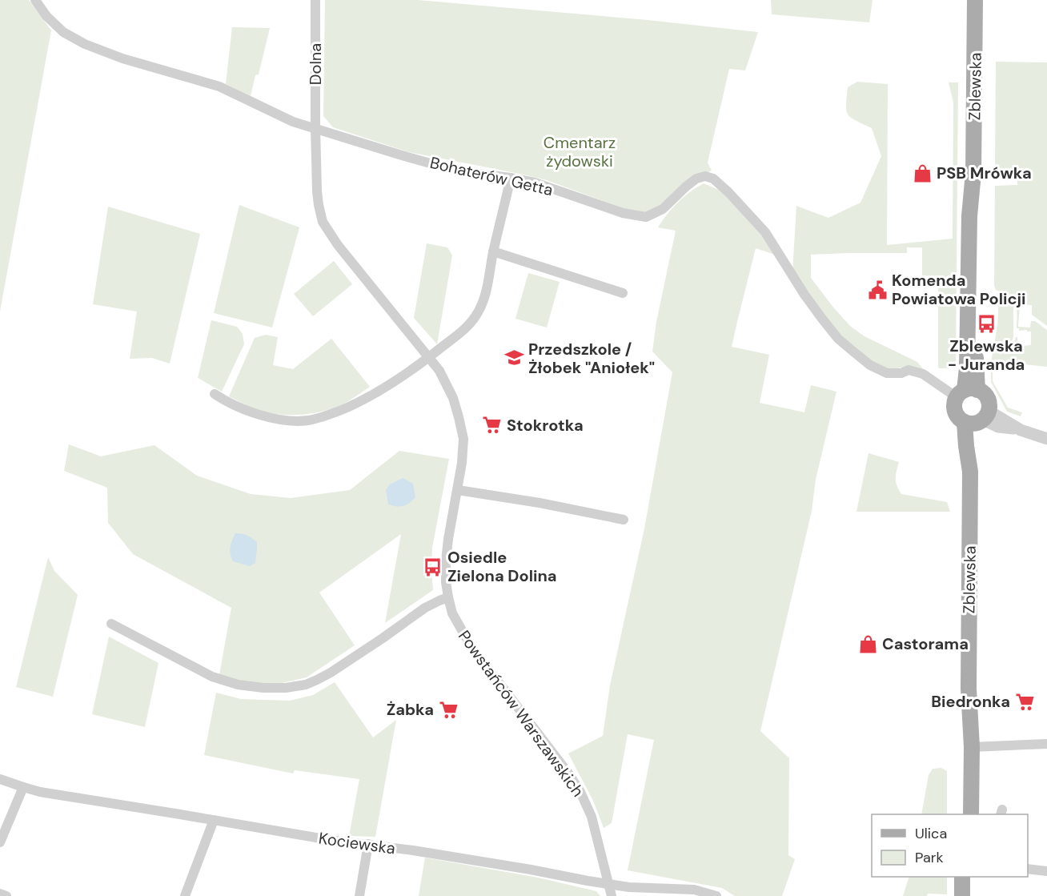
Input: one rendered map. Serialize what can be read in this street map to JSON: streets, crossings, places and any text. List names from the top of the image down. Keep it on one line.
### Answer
{"streets":{"main road":["Zblewska"],"street":["Dolna","Bohaterów Getta","Powstańców Warszawskich","Kociewska"]},"crossings":[["Dolna","Bohaterów Getta"],["Dolna","Powstańców Warszawskich"],["Zblewska","Bohaterów Getta"],["Bohaterów Getta","Powstańców Warszawskich"],["Powstańców Warszawskich","Kociewska"]],"parks":["Cmentarz żydowski"],"places":{"shop":["PSB Mrówka","Castorama"],"public building":["Komenda Powiatowa Policji"],"bus stop":["Zblewska - Juranda","Osiedle Zielona Dolina"],"school or university":["Przedszkole / Żłobek \"Aniołek\""],"supermarket":["Stokrotka","Biedronka","Żabka"]},"legend":["Ulica","Park"]}
